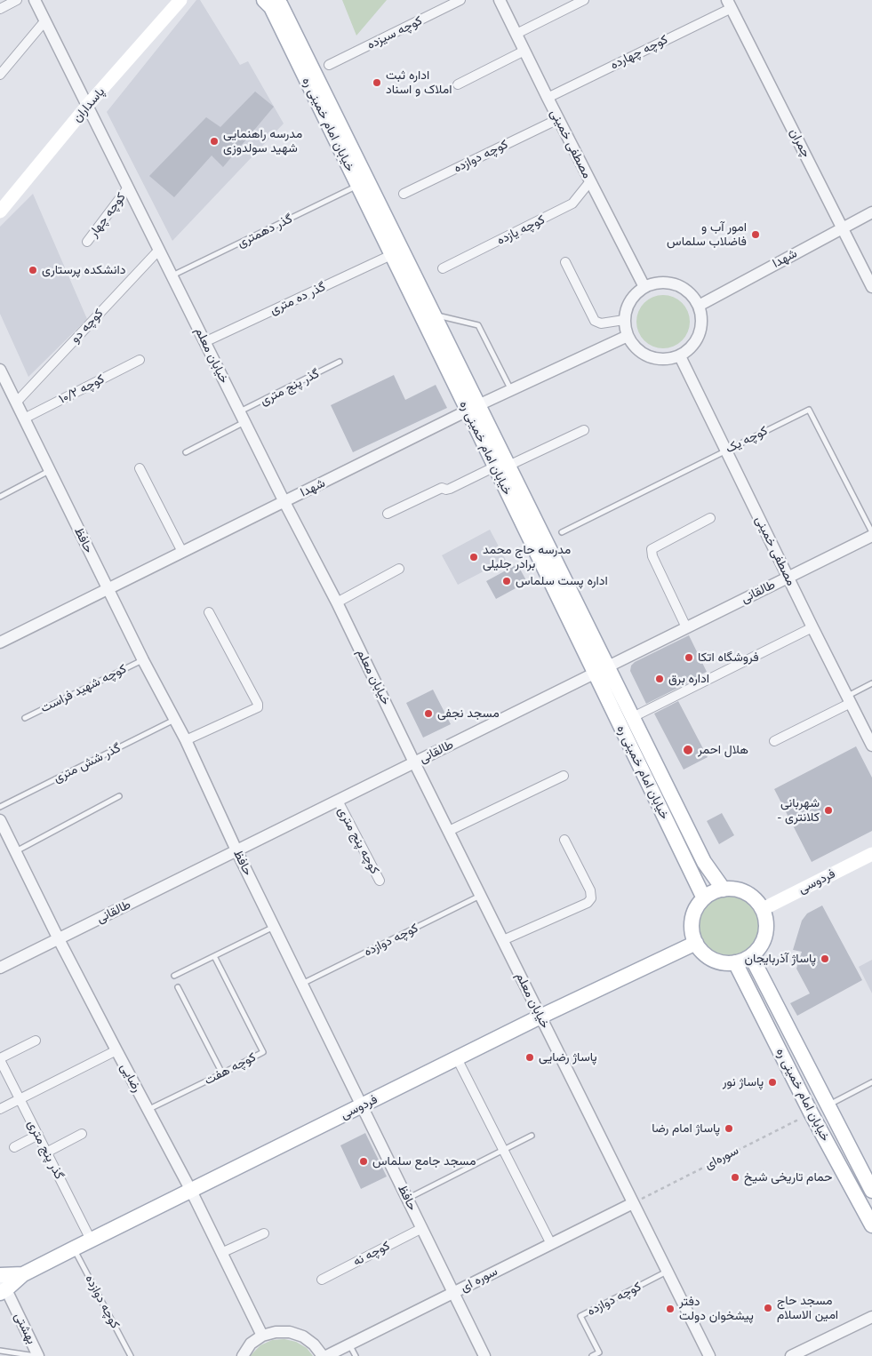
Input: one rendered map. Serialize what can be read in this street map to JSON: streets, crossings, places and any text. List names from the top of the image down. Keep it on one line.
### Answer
{"streets":{"main road":["پاسداران","خیابان امام خمینی ره","فردوسی"],"street":["کوچه سیزده","کوچه چهارده","چمران","مصطفی خمینی","کوچه دوازده","کوچه چهار","کوچه یازده","شهدا","گذر ده متری","کوچه دو","خیابان معلم","گذر پنج متری","کوچه ۱۰/۲","حافظ","طالقانی","کوچه پنج متری","رضایی","کوچه نه","سوره ای","بهشتی"],"lane":["گذر دهمتری","کوچه یک","کوچه شهید فراست","گذر شش متری","کوچه هفت"],"path":["سوره‌ای"]},"crossings":[["کوچه چهارده","چمران"],["کوچه چهارده","مصطفی خمینی"],["پاسداران","خیابان معلم"],["خیابان امام خمینی ره","گذر دهمتری"],["خیابان امام خمینی ره","شهدا"],["خیابان امام خمینی ره","گذر ده متری"],["خیابان امام خمینی ره","طالقانی"],["خیابان امام خمینی ره","فردوسی"],["خیابان امام خمینی ره","سوره‌ای"],["چمران","شهدا"],["مصطفی خمینی","کوچه دوازده"],["مصطفی خمینی","کوچه یازده"],["مصطفی خمینی","شهدا"],["مصطفی خمینی","کوچه یک"],["مصطفی خمینی","طالقانی"],["کوچه دوازده","خیابان معلم"],["کوچه دوازده","حافظ"],["کوچه دوازده","فردوسی"],["کوچه چهار","خیابان معلم"],["گذر دهمتری","خیابان معلم"],["شهدا","خیابان معلم"],["شهدا","حافظ"],["گذر ده متری","خیابان معلم"],["کوچه دو","خیابان معلم"],["کوچه دو","حافظ"],["خیابان معلم","گذر پنج متری"],["خیابان معلم","طالقانی"],["خیابان معلم","فردوسی"],["خیابان معلم","سوره‌ای"],["خیابان معلم","سوره ای"],["گذر پنج متری","فردوسی"],["کوچه ۱۰/۲","حافظ"],["حافظ","طالقانی"],["حافظ","کوچه شهید فراست"],["حافظ","گذر شش متری"],["حافظ","فردوسی"],["حافظ","کوچه نه"],["حافظ","سوره ای"],["طالقانی","کوچه پنج متری"],["طالقانی","رضایی"],["فردوسی","رضایی"],["فردوسی","بهشتی"],["کوچه هفت","رضایی"],["سوره‌ای","سوره ای"]],"places":["اداره ثبت املاک و اسناد","مدرسه راهنمایی شهید سولدوزی","امور آب و فاضلاب سلماس","دانشکده پرستاری","مدرسه حاج محمد برادر جلیلی","اداره پست سلماس","فروشگاه اتکا","اداره برق","مسجد نجفی","هلال احمر","شهربانی - کلانتری","پاساژ آذربایجان","پاساژ رضایی","پاساژ نور","پاساژ امام رضا","مسجد جامع سلماس","حمام تاریخی شیخ","مسجد حاج امین الاسلام","دفتر پیشخوان دولت"]}
